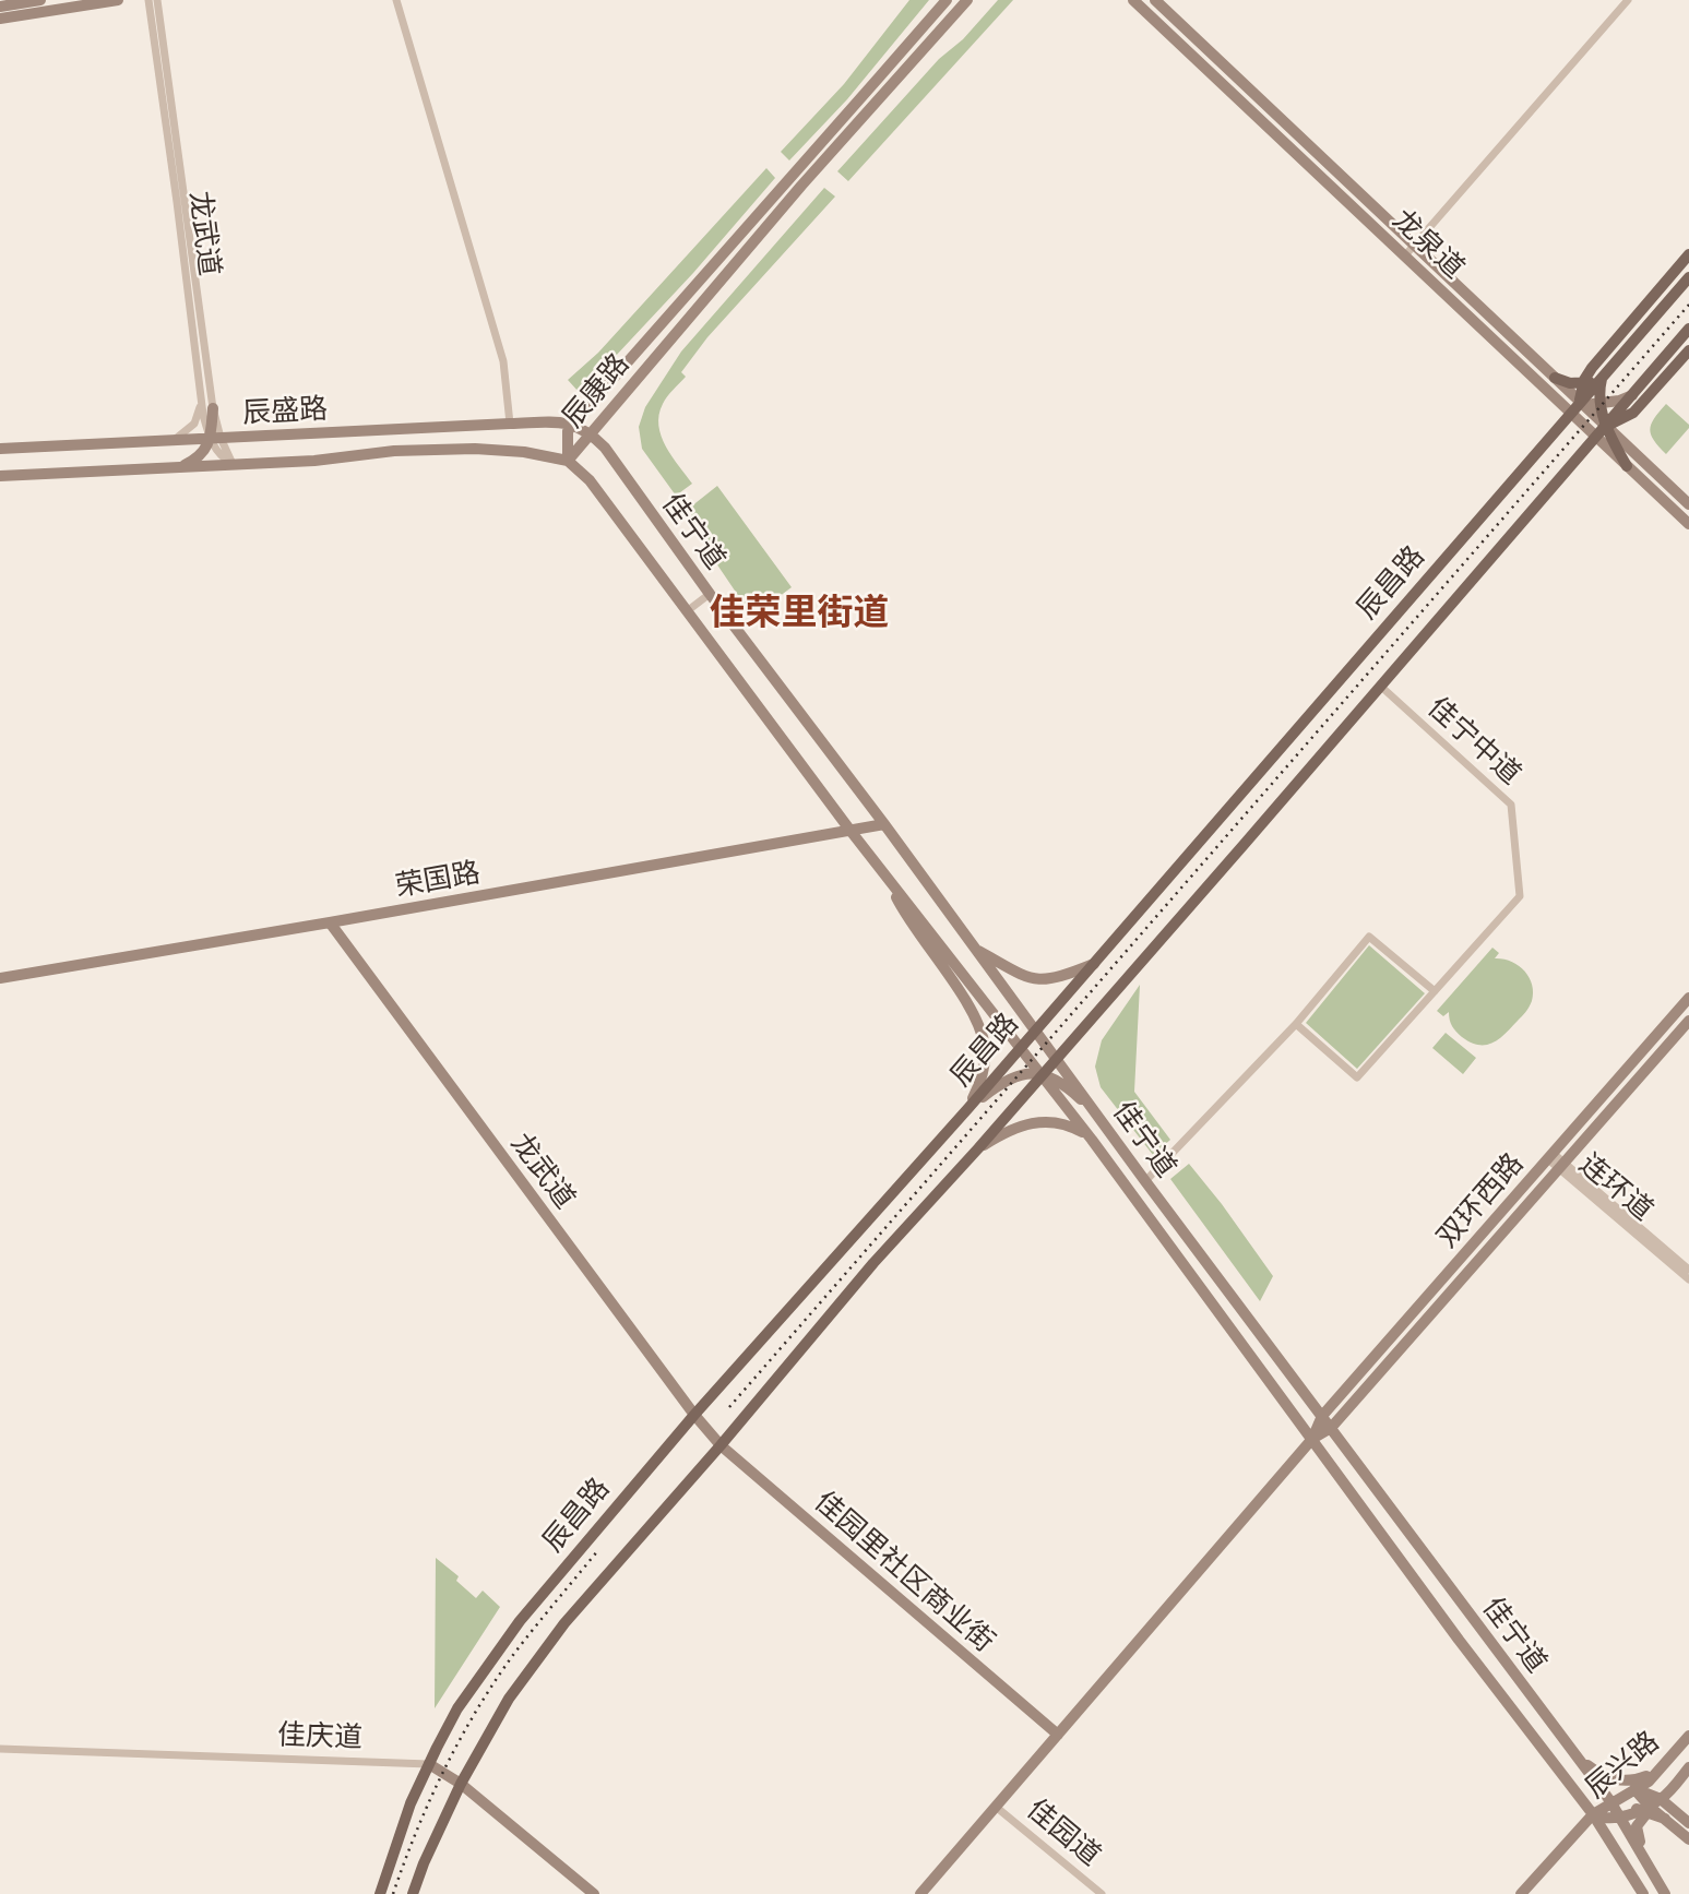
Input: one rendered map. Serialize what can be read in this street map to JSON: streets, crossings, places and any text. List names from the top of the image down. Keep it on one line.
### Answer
{"streets":{"main road":["辰昌路"],"street":["龙武道","龙泉道","辰康路","辰盛路","佳宁道","佳宁中道","荣国路","连环道","双环西路","佳园里社区商业街","佳庆道","辰兴路","佳园道"]},"crossings":[["龙武道","辰盛路"],["龙武道","辰昌路"],["龙武道","荣国路"],["龙武道","佳园里社区商业街"],["龙泉道","辰昌路"],["辰康路","辰盛路"],["辰康路","佳宁道"],["辰盛路","佳宁道"],["佳宁道","辰昌路"],["佳宁道","荣国路"],["佳宁道","双环西路"],["佳宁道","辰兴路"],["辰昌路","佳宁中道"],["辰昌路","佳园里社区商业街"],["辰昌路","佳庆道"],["连环道","双环西路"]],"districts":["佳荣里街道"]}
